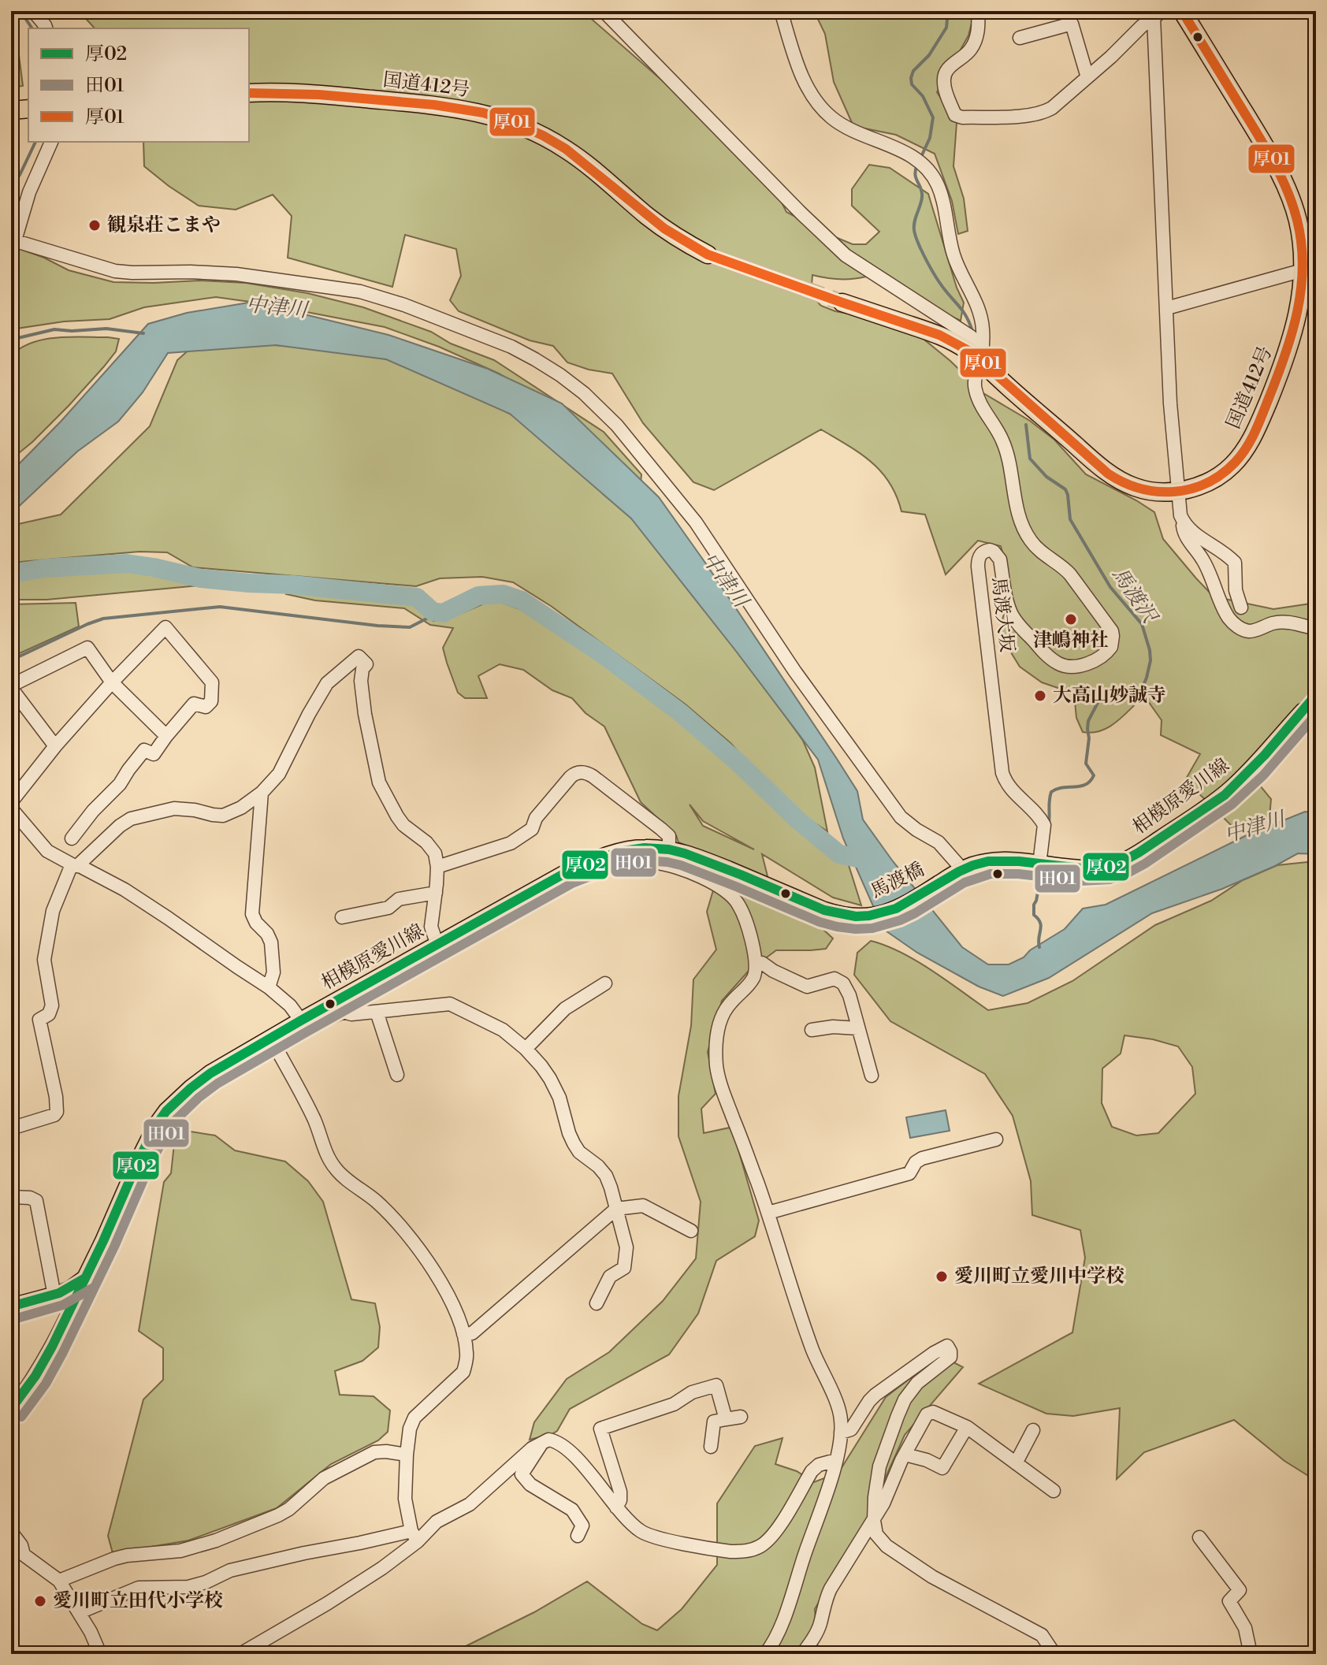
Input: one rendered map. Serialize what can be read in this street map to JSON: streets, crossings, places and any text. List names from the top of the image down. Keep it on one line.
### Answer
{"streets":{"highway":["国道412号"],"main road":["相模原愛川線","馬渡橋"],"street":["馬渡大坂"]},"crossings":[["国道412号","馬渡大坂"],["馬渡大坂","相模原愛川線"],["相模原愛川線","馬渡橋"]],"water":["中津川","馬渡沢"],"places":["観泉荘こまや","津嶋神社","大高山妙誠寺","愛川町立愛川中学校","愛川町立田代小学校"],"lines":["transit line 厚01","transit line 厚02","transit line 田01"],"legend":["厚02","田01","厚01"]}
